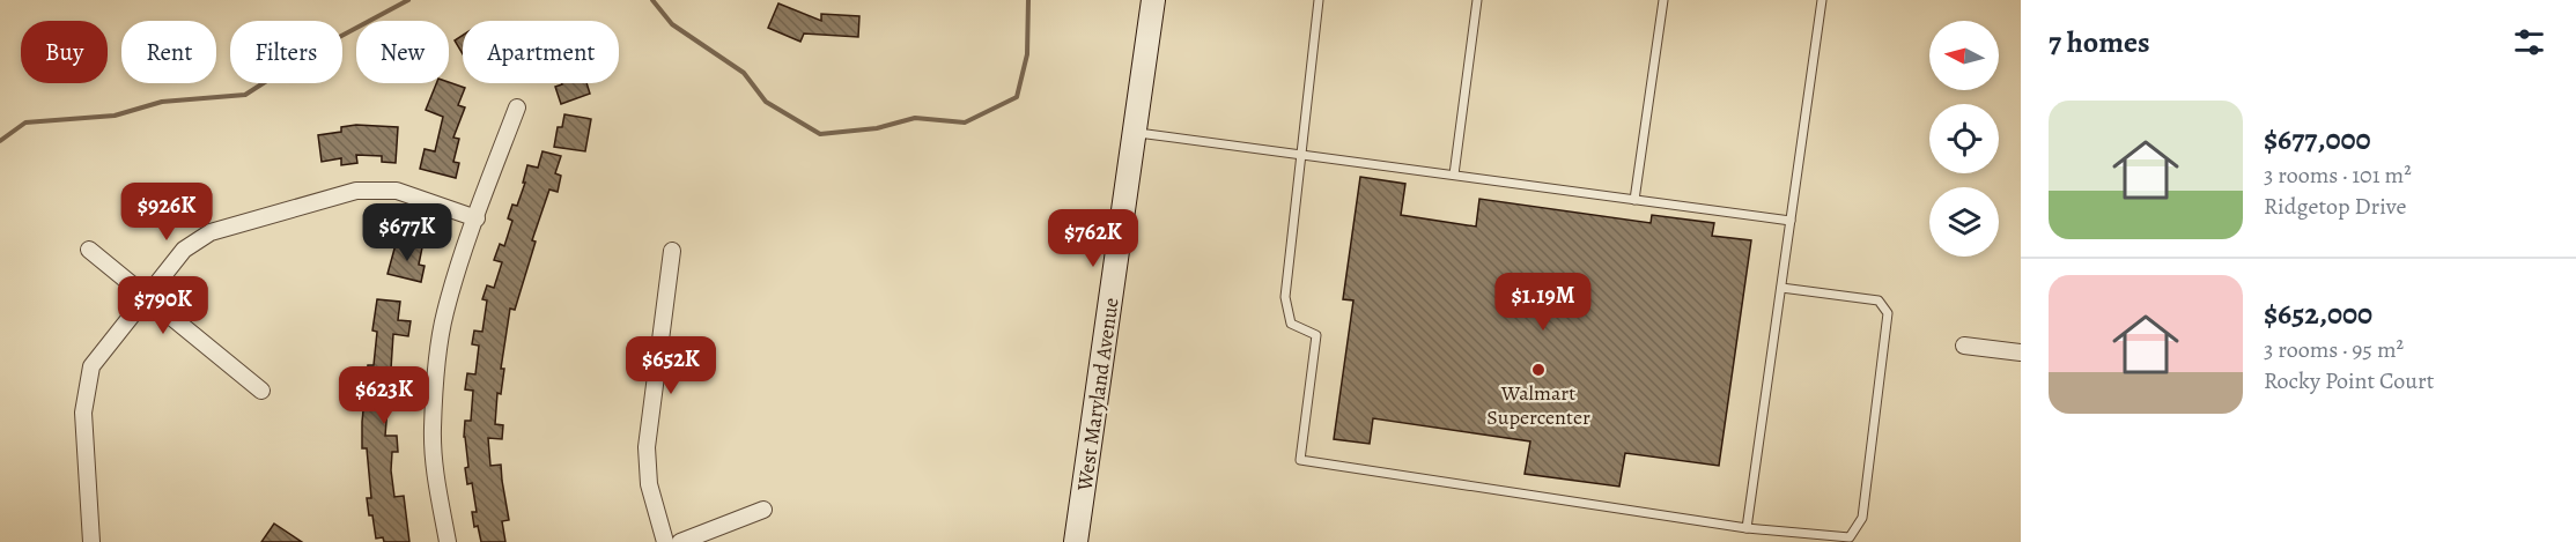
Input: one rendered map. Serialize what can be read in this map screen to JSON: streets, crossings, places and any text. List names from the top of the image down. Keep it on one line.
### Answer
{"streets":{"street":["West Maryland Avenue"]},"places":["Walmart Supercenter"],"north":"left","page":{"heading":"7 homes","chip":["Buy","Rent","Filters","New","Apartment"],"list":[{"name":"$677,000","note":"3 rooms · 101 m² · Ridgetop Drive"},{"name":"$652,000","note":"3 rooms · 95 m² · Rocky Point Court"}],"price":["$926K","$677K","$762K","$1.19M","$790K","$652K","$623K"]}}
